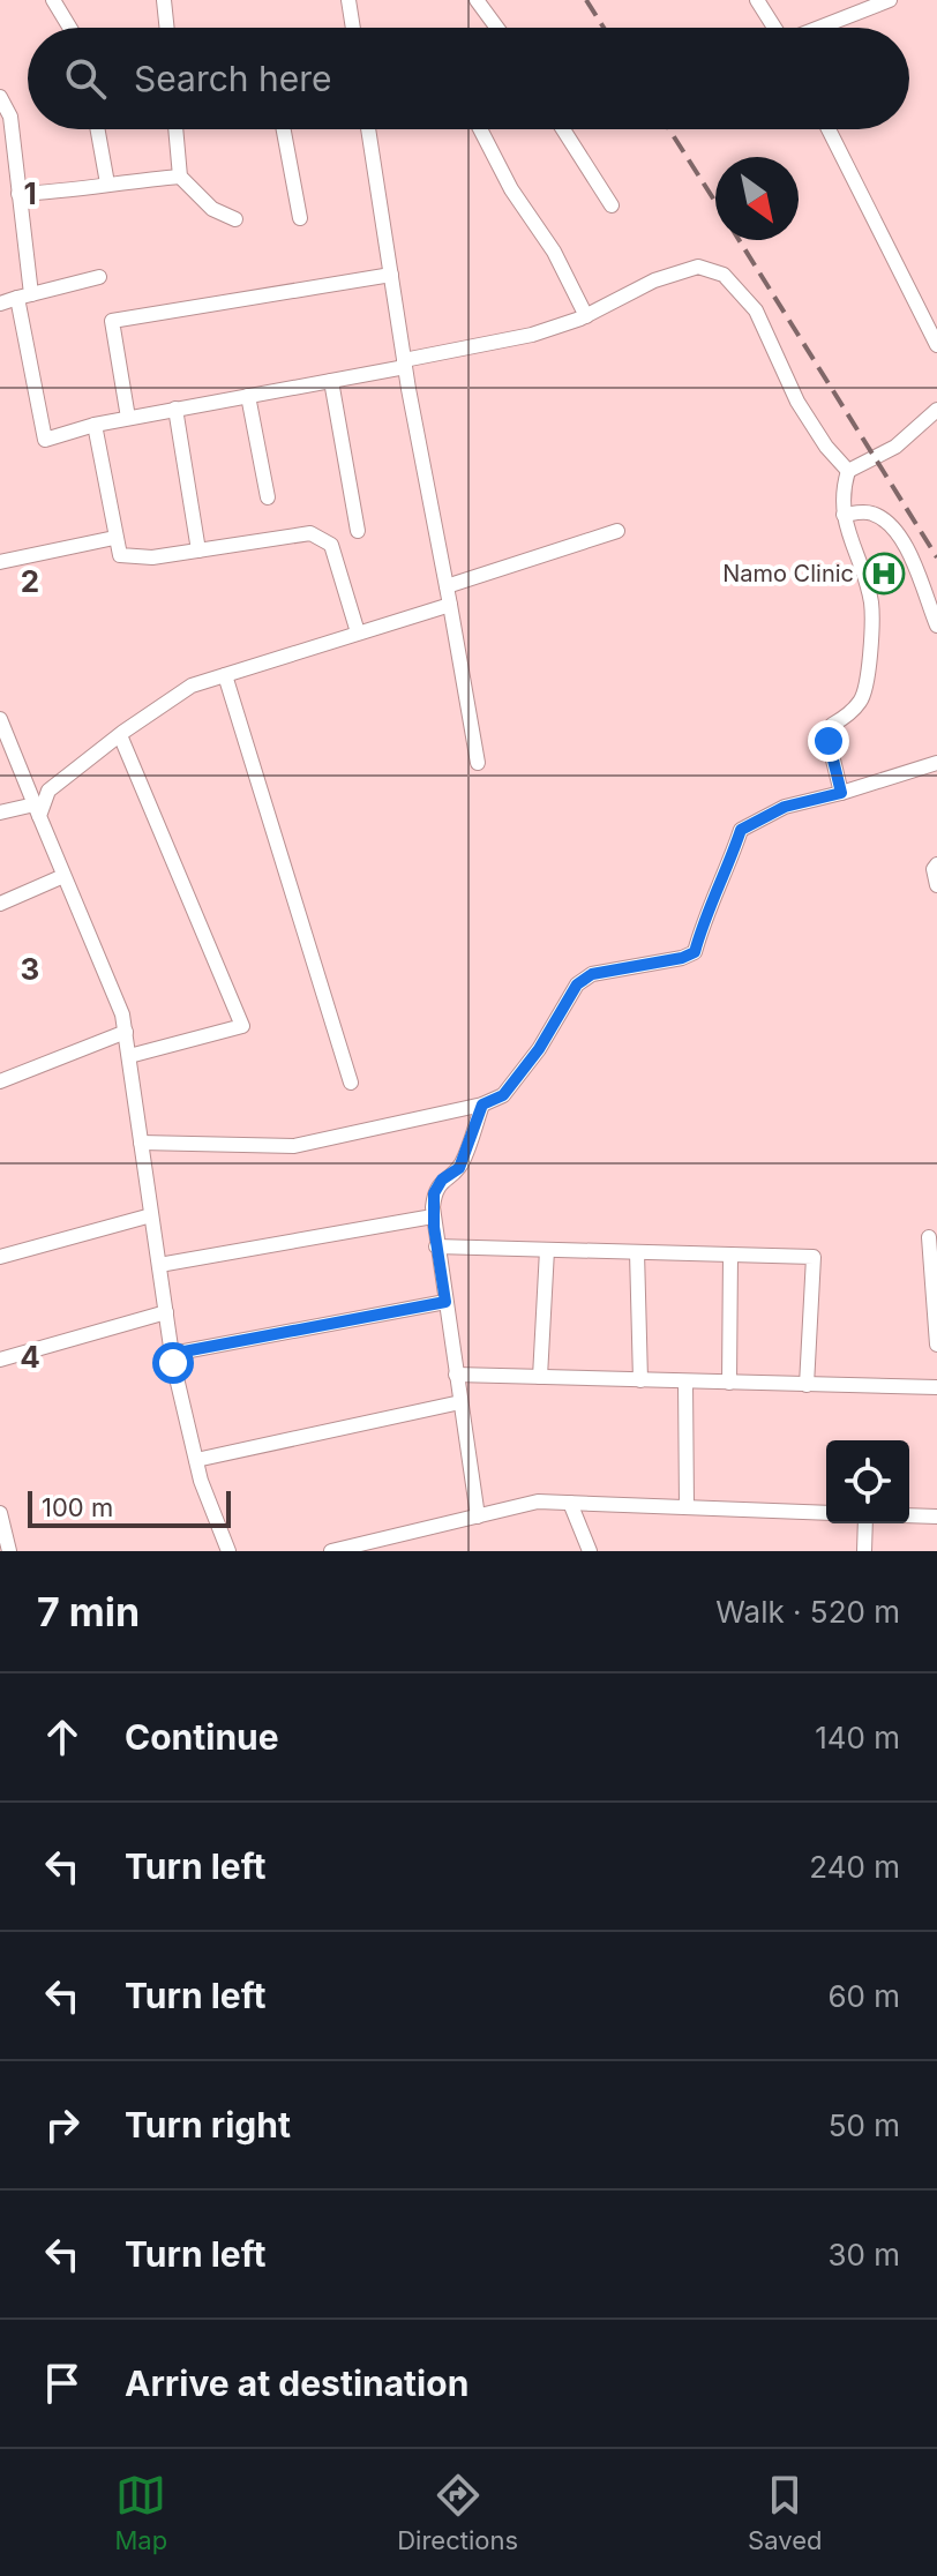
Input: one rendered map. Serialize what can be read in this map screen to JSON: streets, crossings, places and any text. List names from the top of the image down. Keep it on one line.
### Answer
{"places":{"hospital":["Namo Clinic"]},"scale_bar":"100 m","north":"bottom right","page":{"search":"Search here","scale":"100 m","heading":["7 min","Walk · 520 m"],"list":[["Continue","140 m"],["Turn left","240 m"],["Turn left","60 m"],["Turn right","50 m"],["Turn left","30 m"],"Arrive at destination"],"nav":["Map","Directions","Saved"]},"grid":{"rows":["1","2","3","4"]}}
